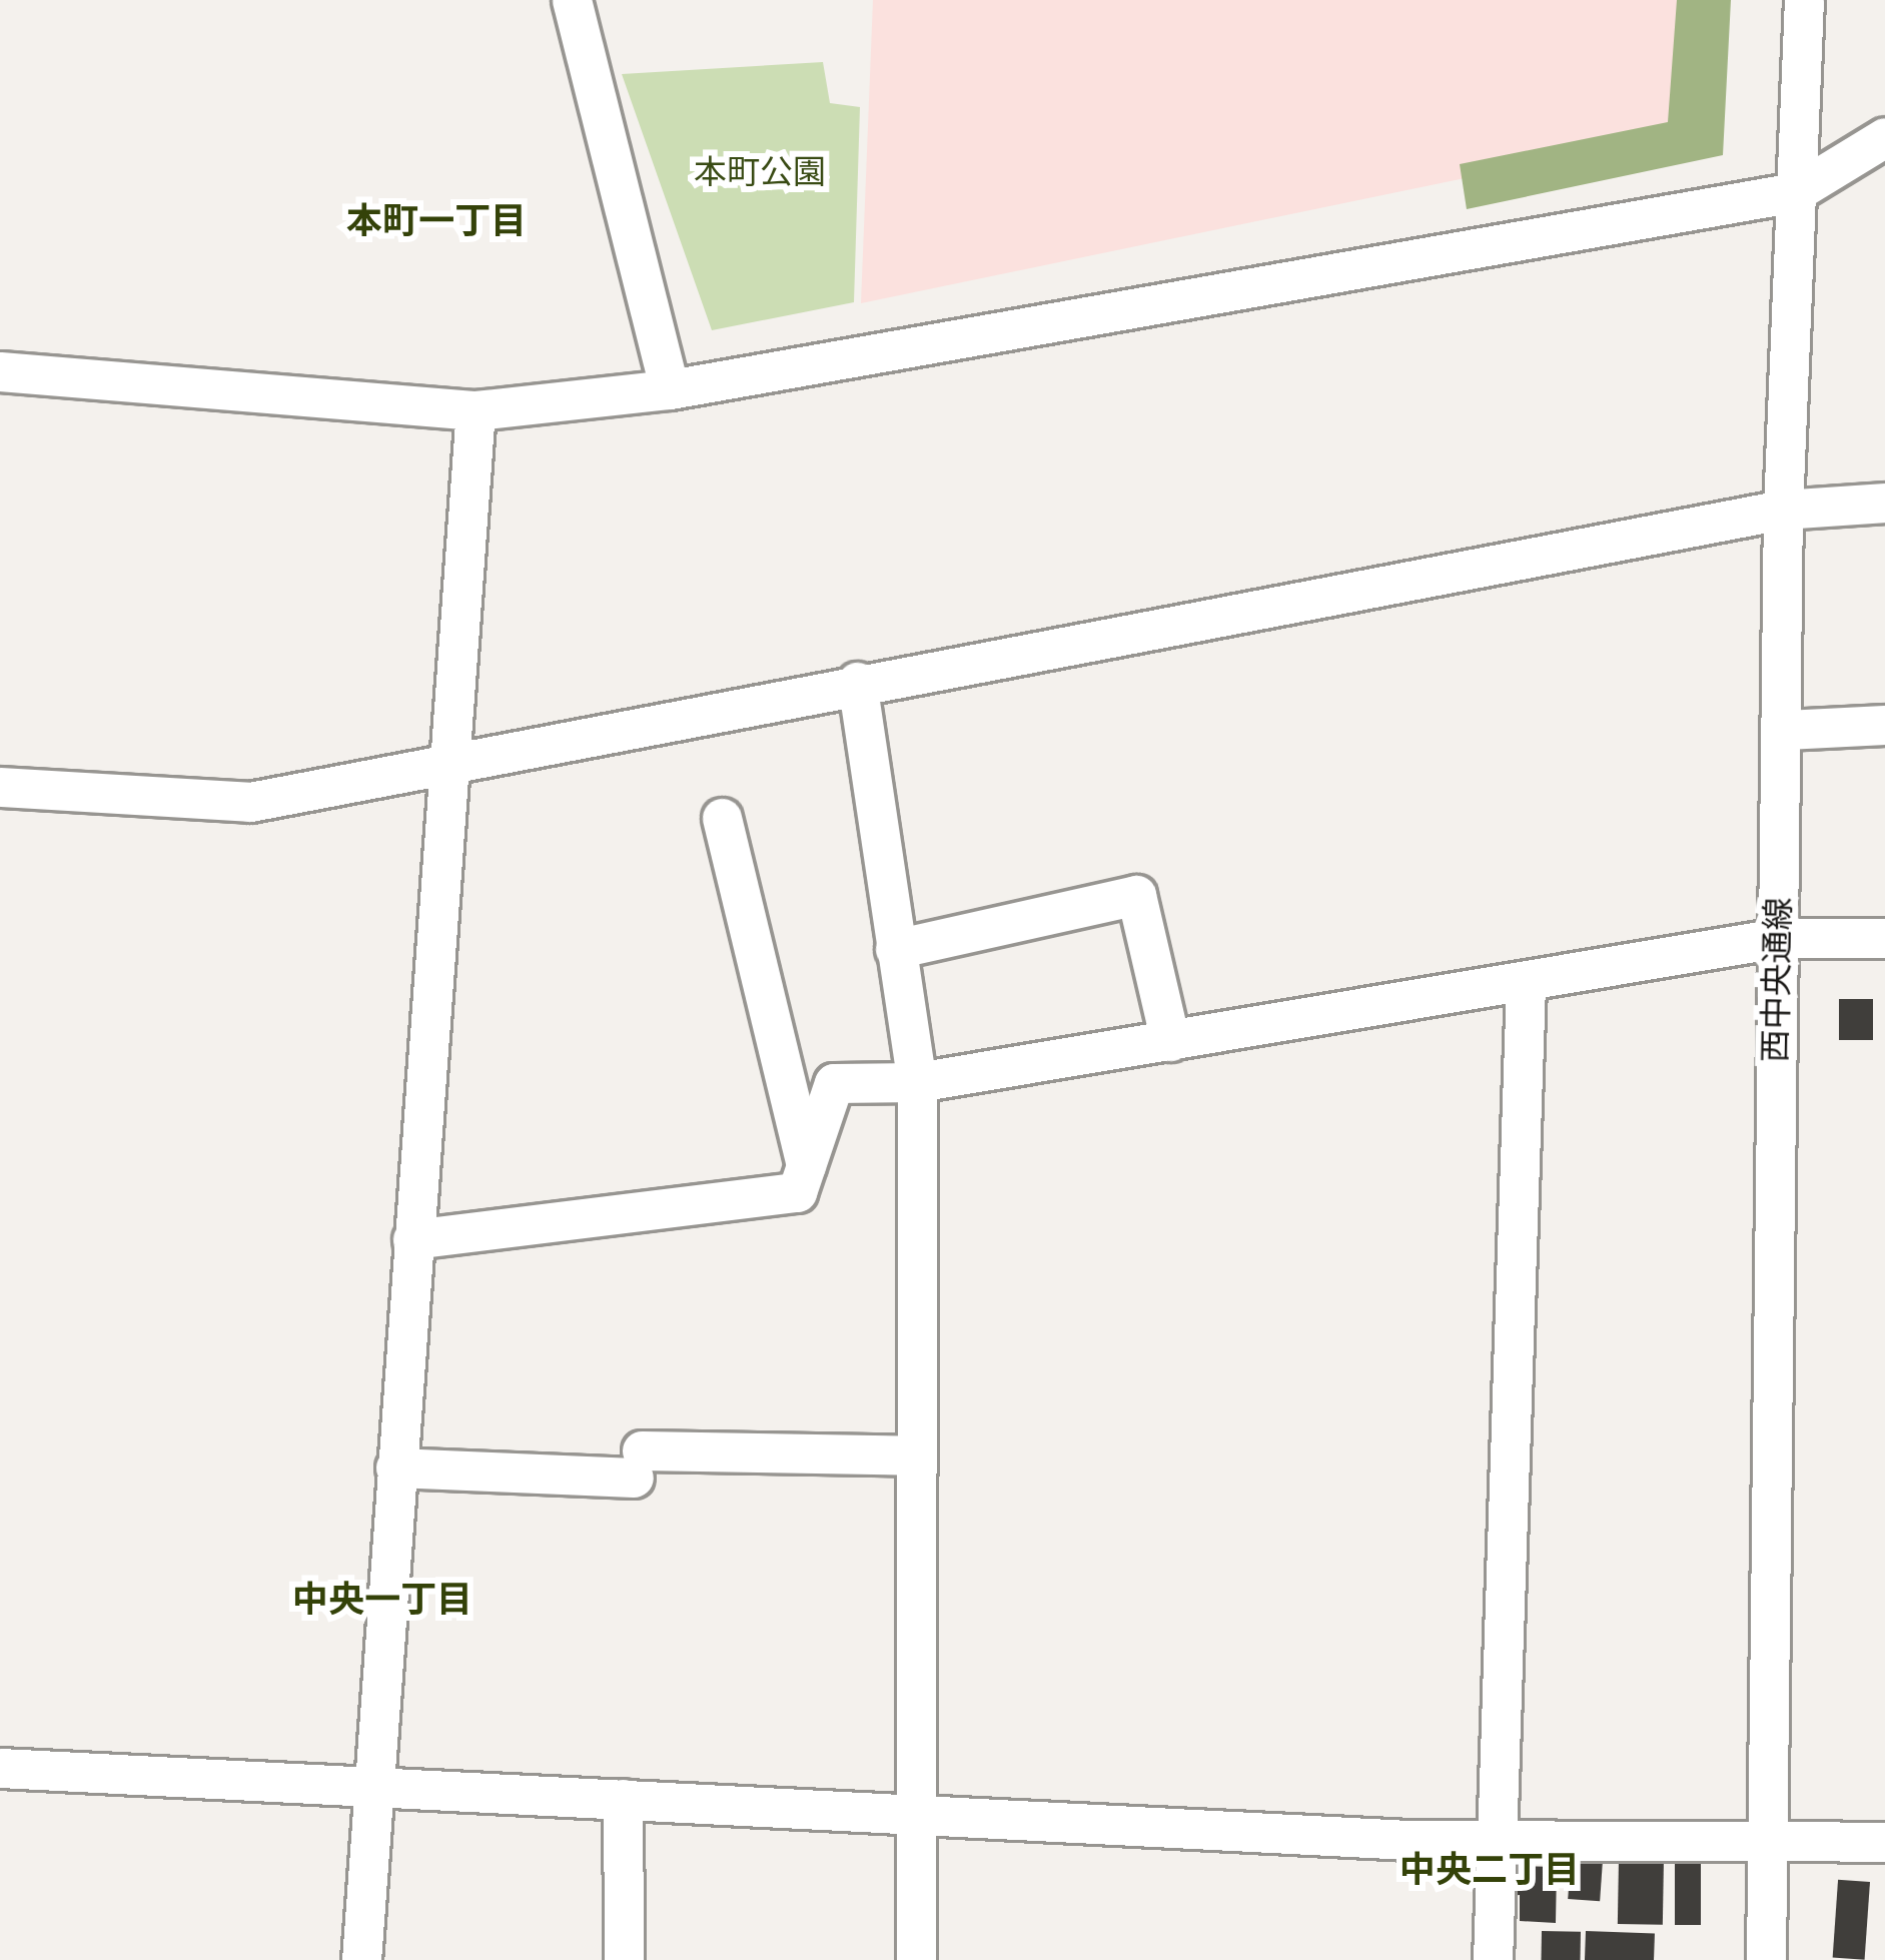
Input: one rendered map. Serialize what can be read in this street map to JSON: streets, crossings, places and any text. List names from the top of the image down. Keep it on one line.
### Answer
{"streets":{"street":["西中央通線"]},"districts":["本町一丁目","中央一丁目","中央二丁目"],"parks":["本町公園"]}
